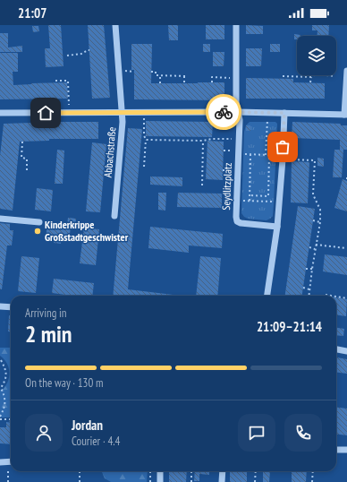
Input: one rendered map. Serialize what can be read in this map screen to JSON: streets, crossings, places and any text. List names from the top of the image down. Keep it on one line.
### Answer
{"streets":{"street":["Abbachstraße","Seydlitzplatz"]},"places":["Kinderkrippe Großstadtgeschwister"],"page":{"status":"21:07","heading":["2 min","Arriving in","21:09–21:14"],"panel":["Jordan","Courier · 4.4"],"bar":"On the way · 130 m"}}
